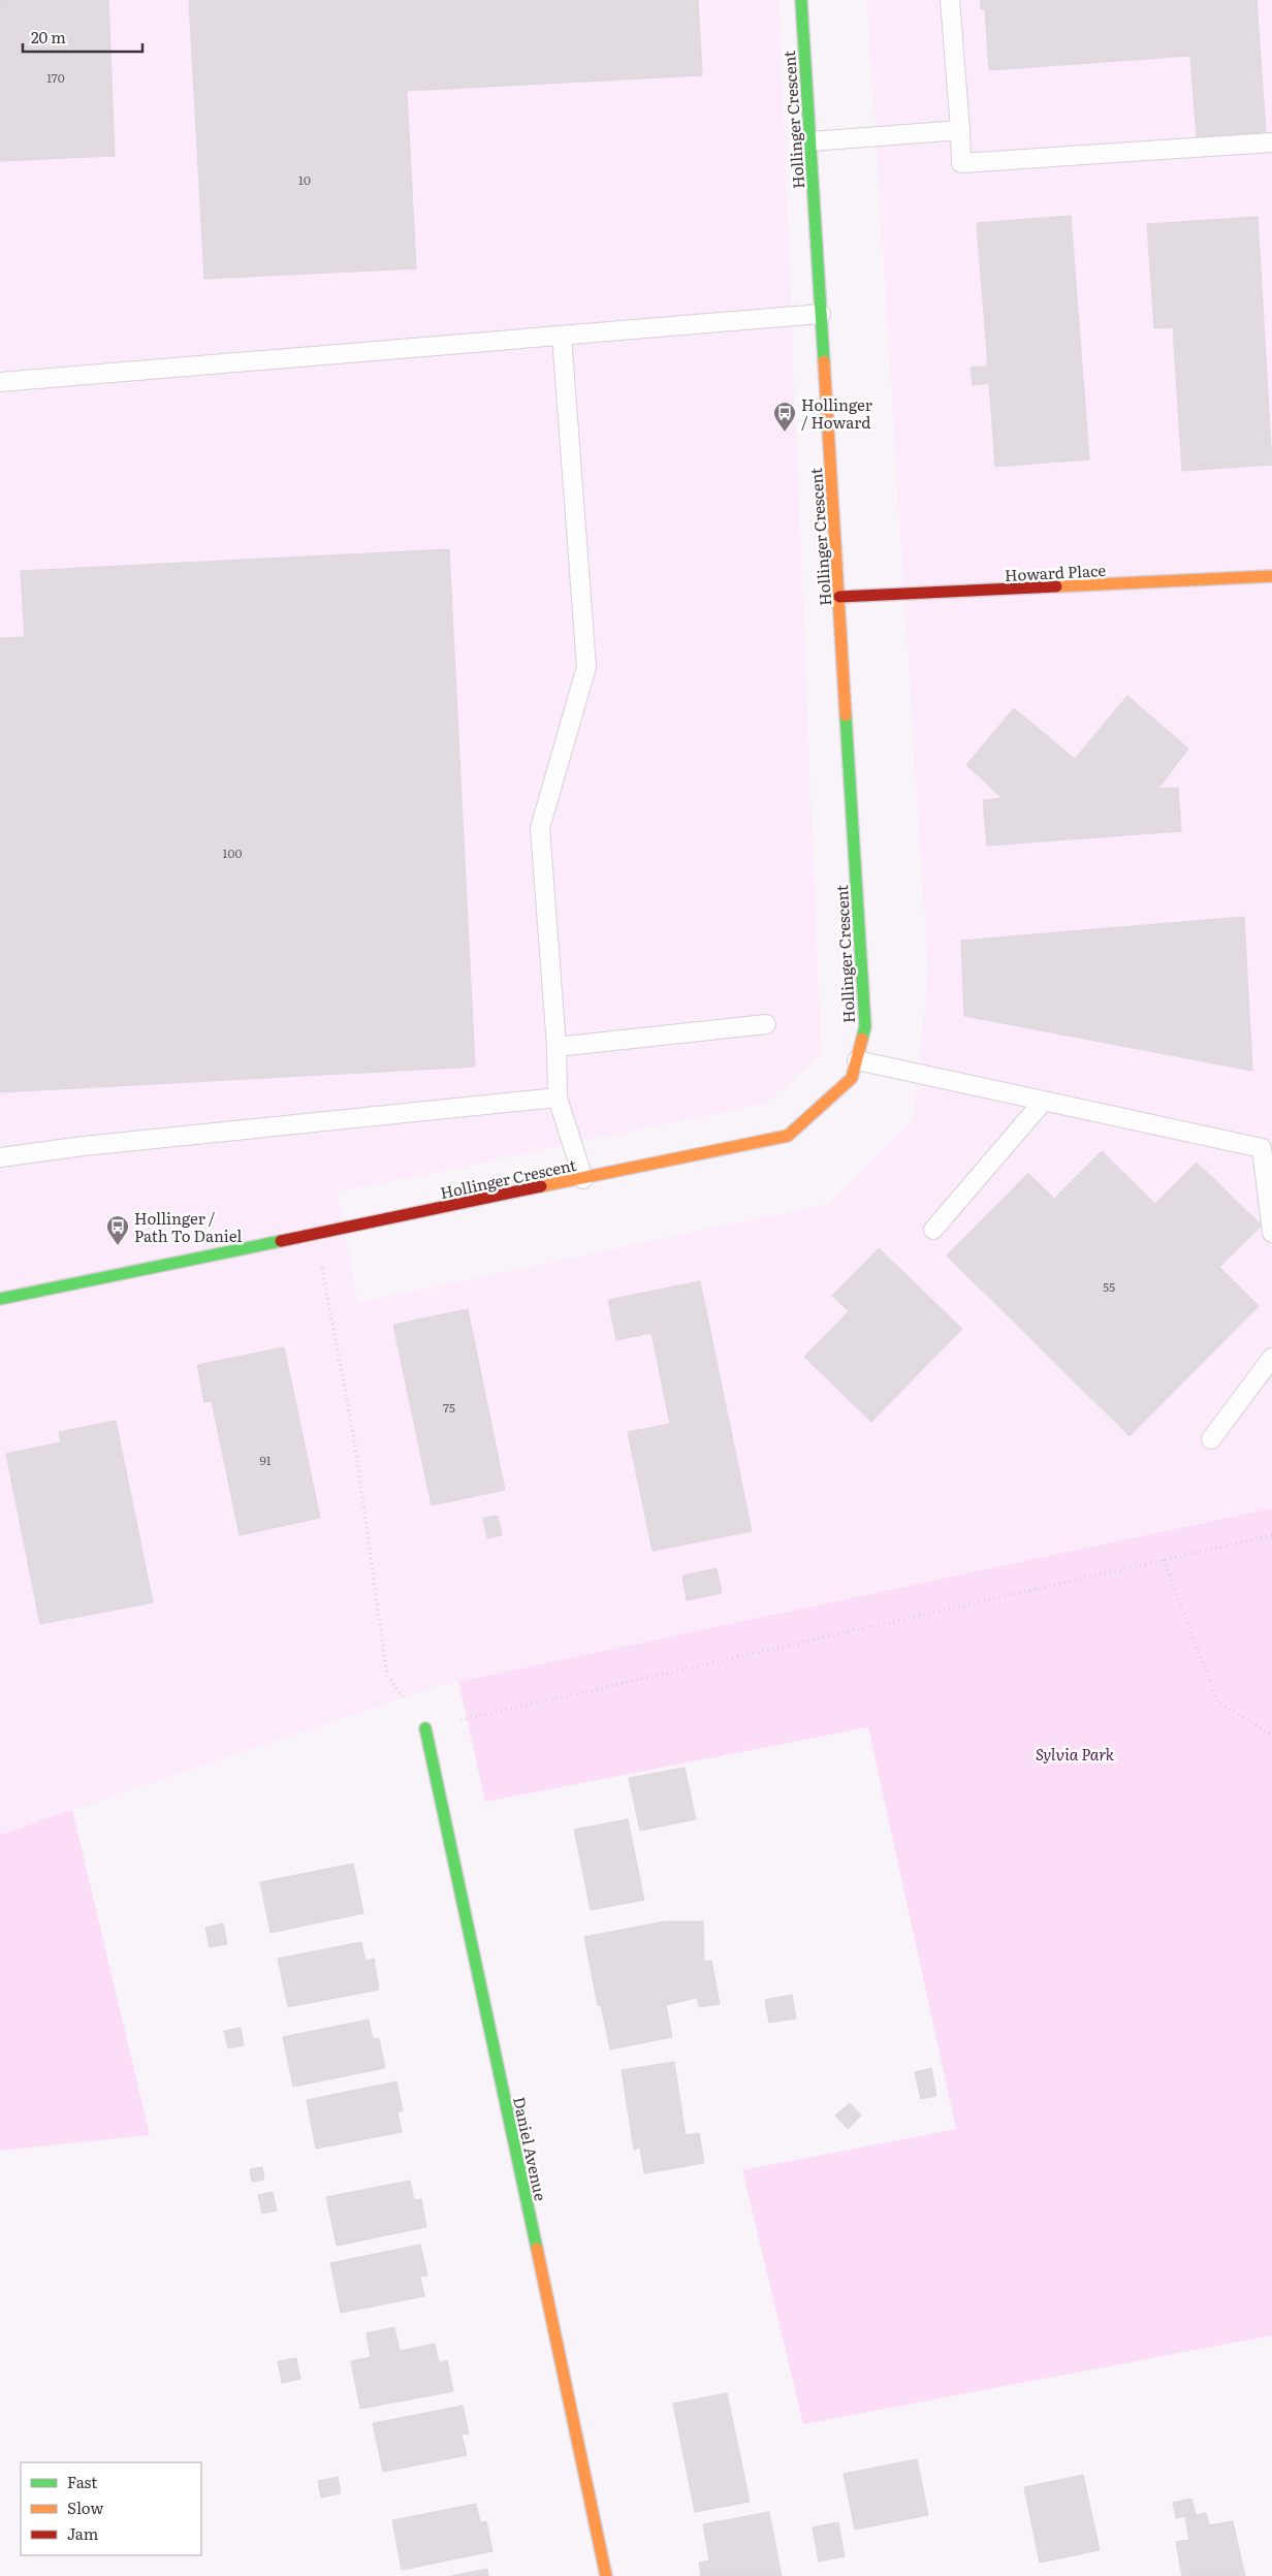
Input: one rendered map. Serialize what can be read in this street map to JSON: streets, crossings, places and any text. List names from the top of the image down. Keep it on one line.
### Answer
{"streets":{"street":["Hollinger Crescent","Howard Place","Daniel Avenue"]},"crossings":[["Hollinger Crescent","Howard Place"]],"parks":["Sylvia Park"],"places":{"bus stop":["Hollinger / Howard","Hollinger / Path To Daniel"]},"house_numbers":["170","10","100","55","75","91"],"legend":["Fast","Slow","Jam"],"scale_bar":"20 m"}
